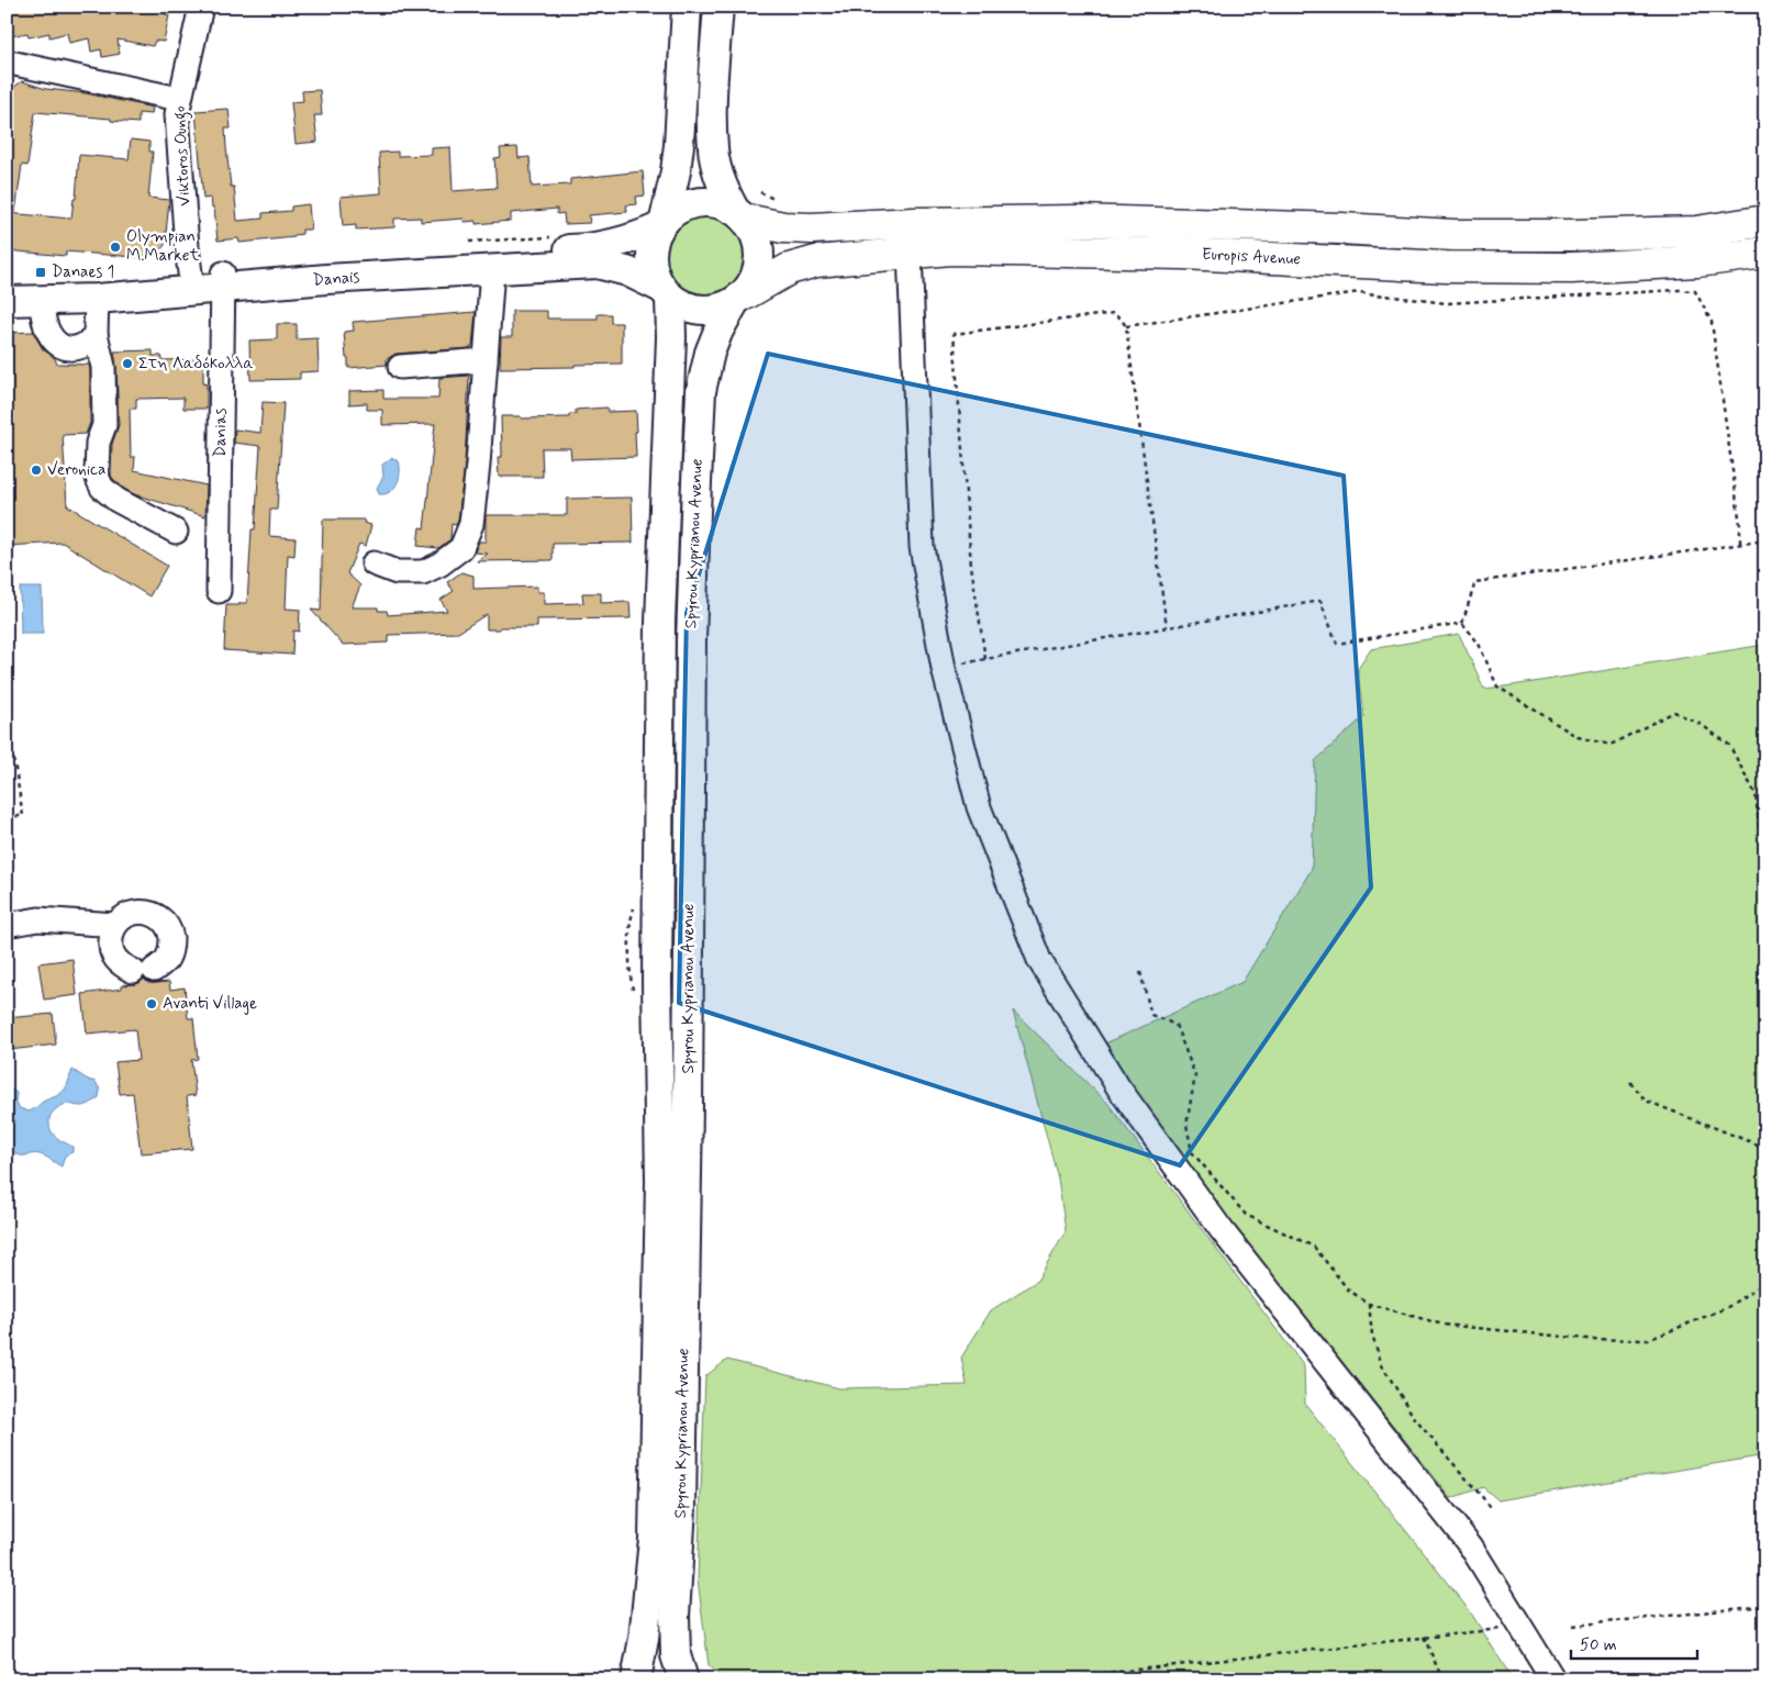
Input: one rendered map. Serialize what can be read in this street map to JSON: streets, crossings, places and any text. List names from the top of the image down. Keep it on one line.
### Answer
{"streets":{"highway":["Europis Avenue"],"main road":["Danais","Spyrou Kyprianou Avenue"],"street":["Viktoros Oungo","Danias"]},"crossings":[["Viktoros Oungo","Danais"],["Europis Avenue","Danais"],["Europis Avenue","Spyrou Kyprianou Avenue"],["Danais","Danias"],["Danais","Spyrou Kyprianou Avenue"]],"places":{"other":["Olympian M.Market","Στη Λαδόκολλα","Veronica","Avanti Village"],"transit":["Danaes 1"]},"scale_bar":"50 m"}
